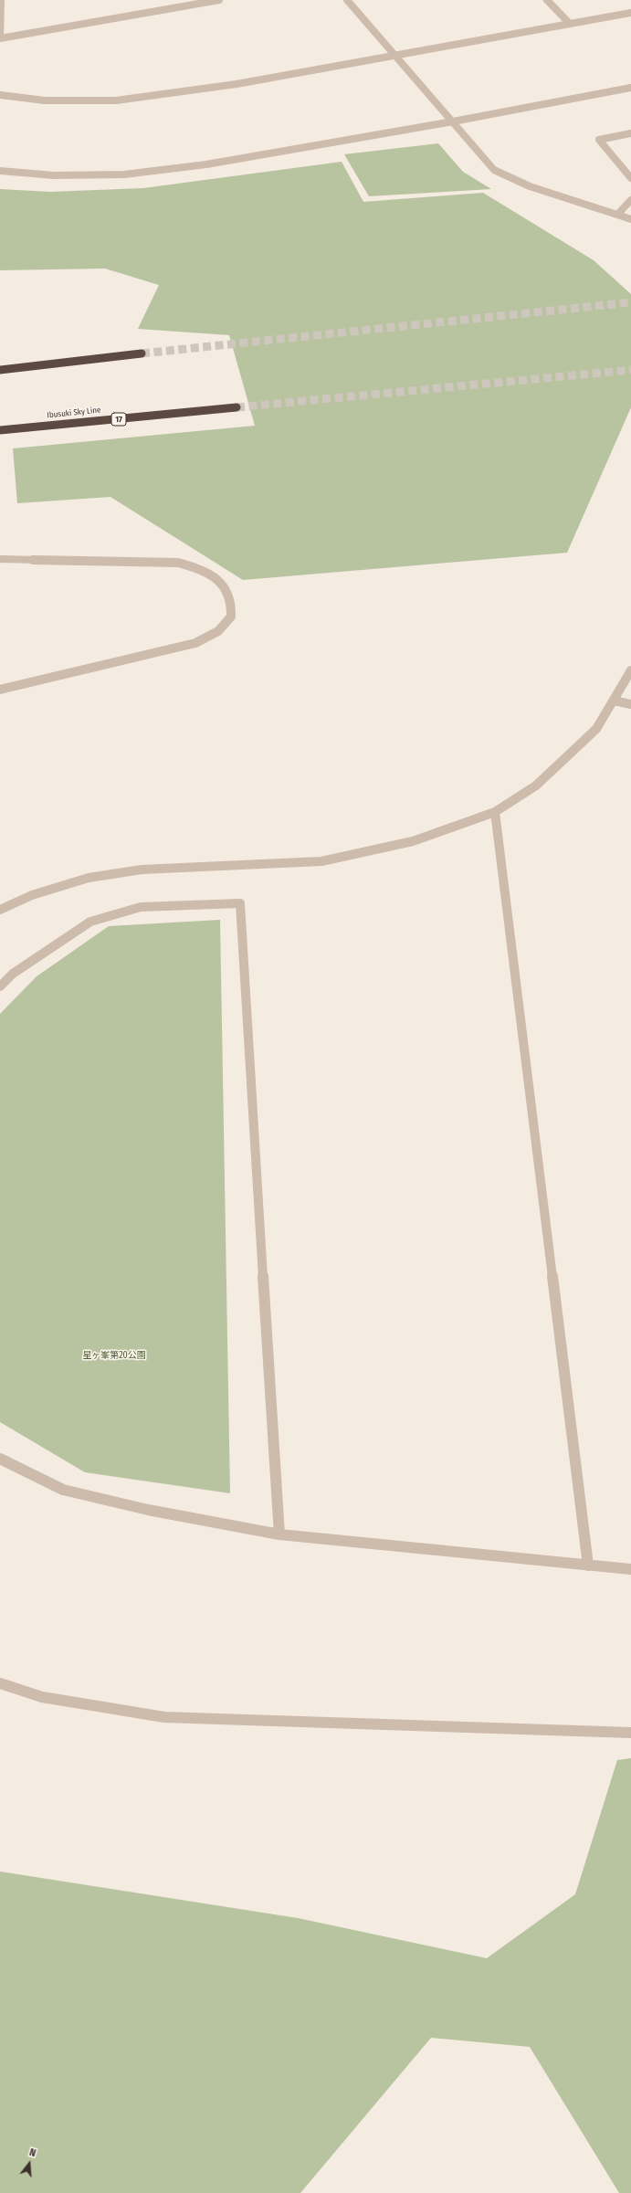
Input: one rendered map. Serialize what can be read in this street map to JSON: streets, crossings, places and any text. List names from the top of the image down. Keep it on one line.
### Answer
{"streets":{"highway":["Ibusuki Sky Line","17"]},"parks":["星ヶ峯第20公園"],"north":"top"}
